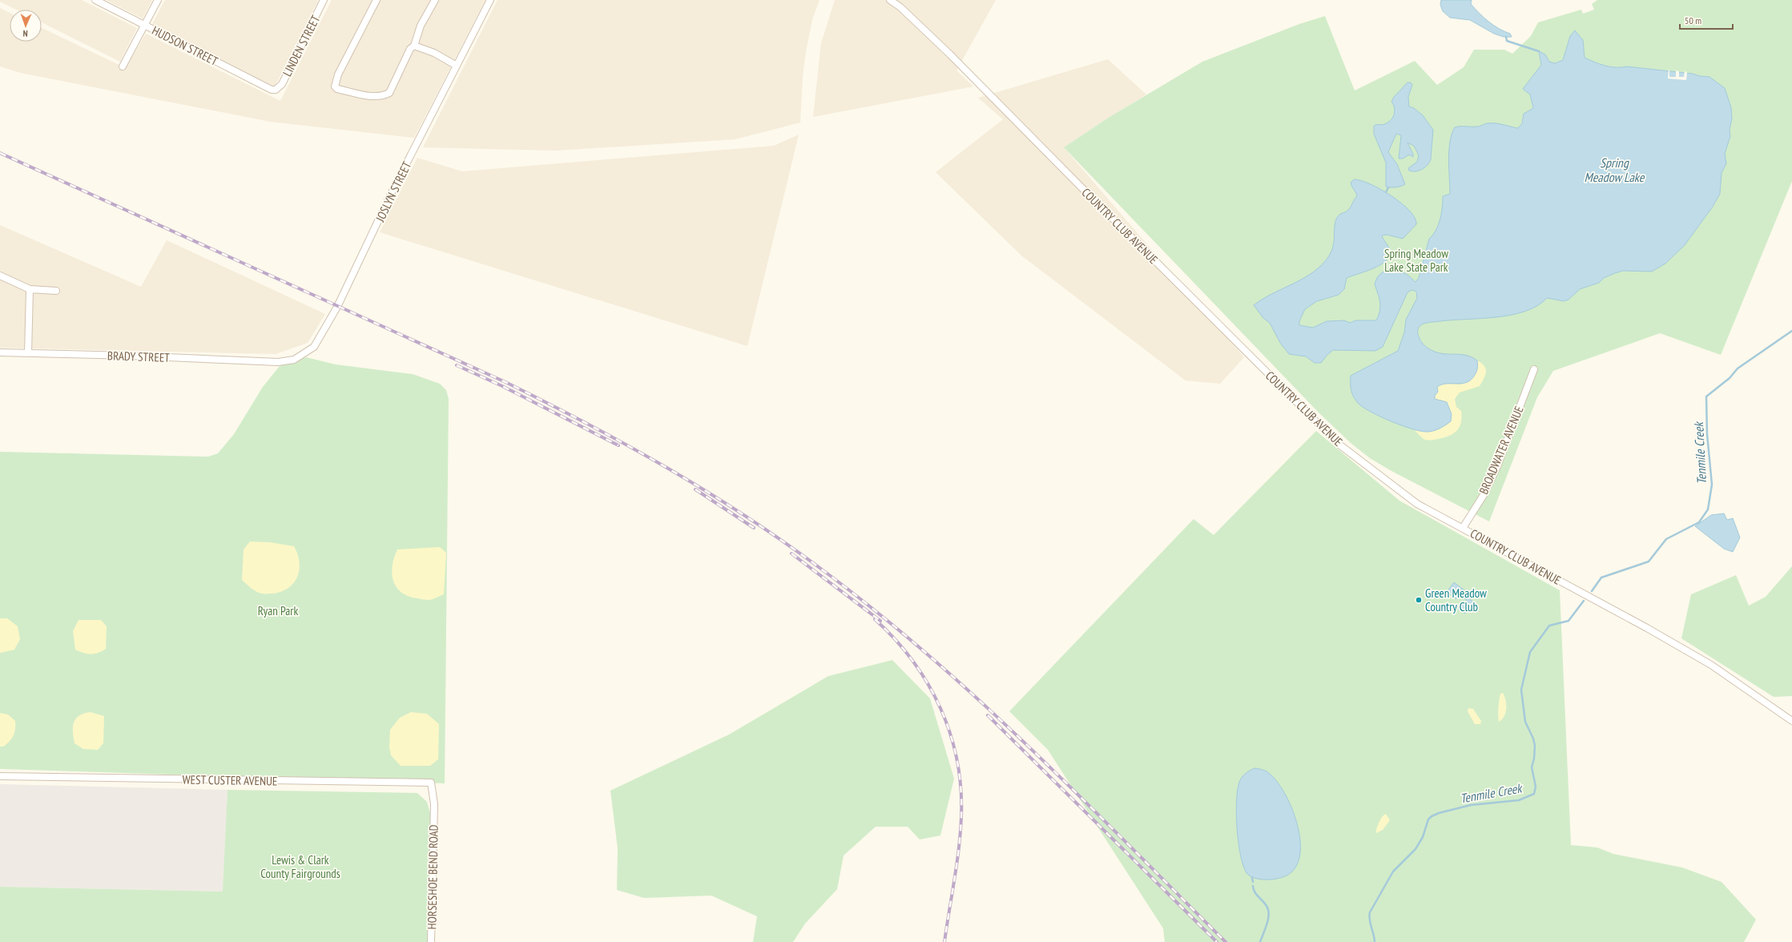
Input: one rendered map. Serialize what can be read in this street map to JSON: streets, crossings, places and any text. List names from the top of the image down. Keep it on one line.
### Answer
{"streets":{"street":["HUDSON STREET","LINDEN STREET","JOSLYN STREET","COUNTRY CLUB AVENUE","BRADY STREET","BROADWATER AVENUE","WEST CUSTER AVENUE","HORSESHOE BEND ROAD"]},"crossings":[["HUDSON STREET","LINDEN STREET"],["JOSLYN STREET","BRADY STREET"],["COUNTRY CLUB AVENUE","BROADWATER AVENUE"],["WEST CUSTER AVENUE","HORSESHOE BEND ROAD"]],"water":["Spring Meadow Lake","Tenmile Creek"],"parks":["Spring Meadow Lake State Park","Ryan Park","Lewis & Clark County Fairgrounds"],"places":["Green Meadow Country Club"],"scale_bar":"50 m","north":"bottom"}
